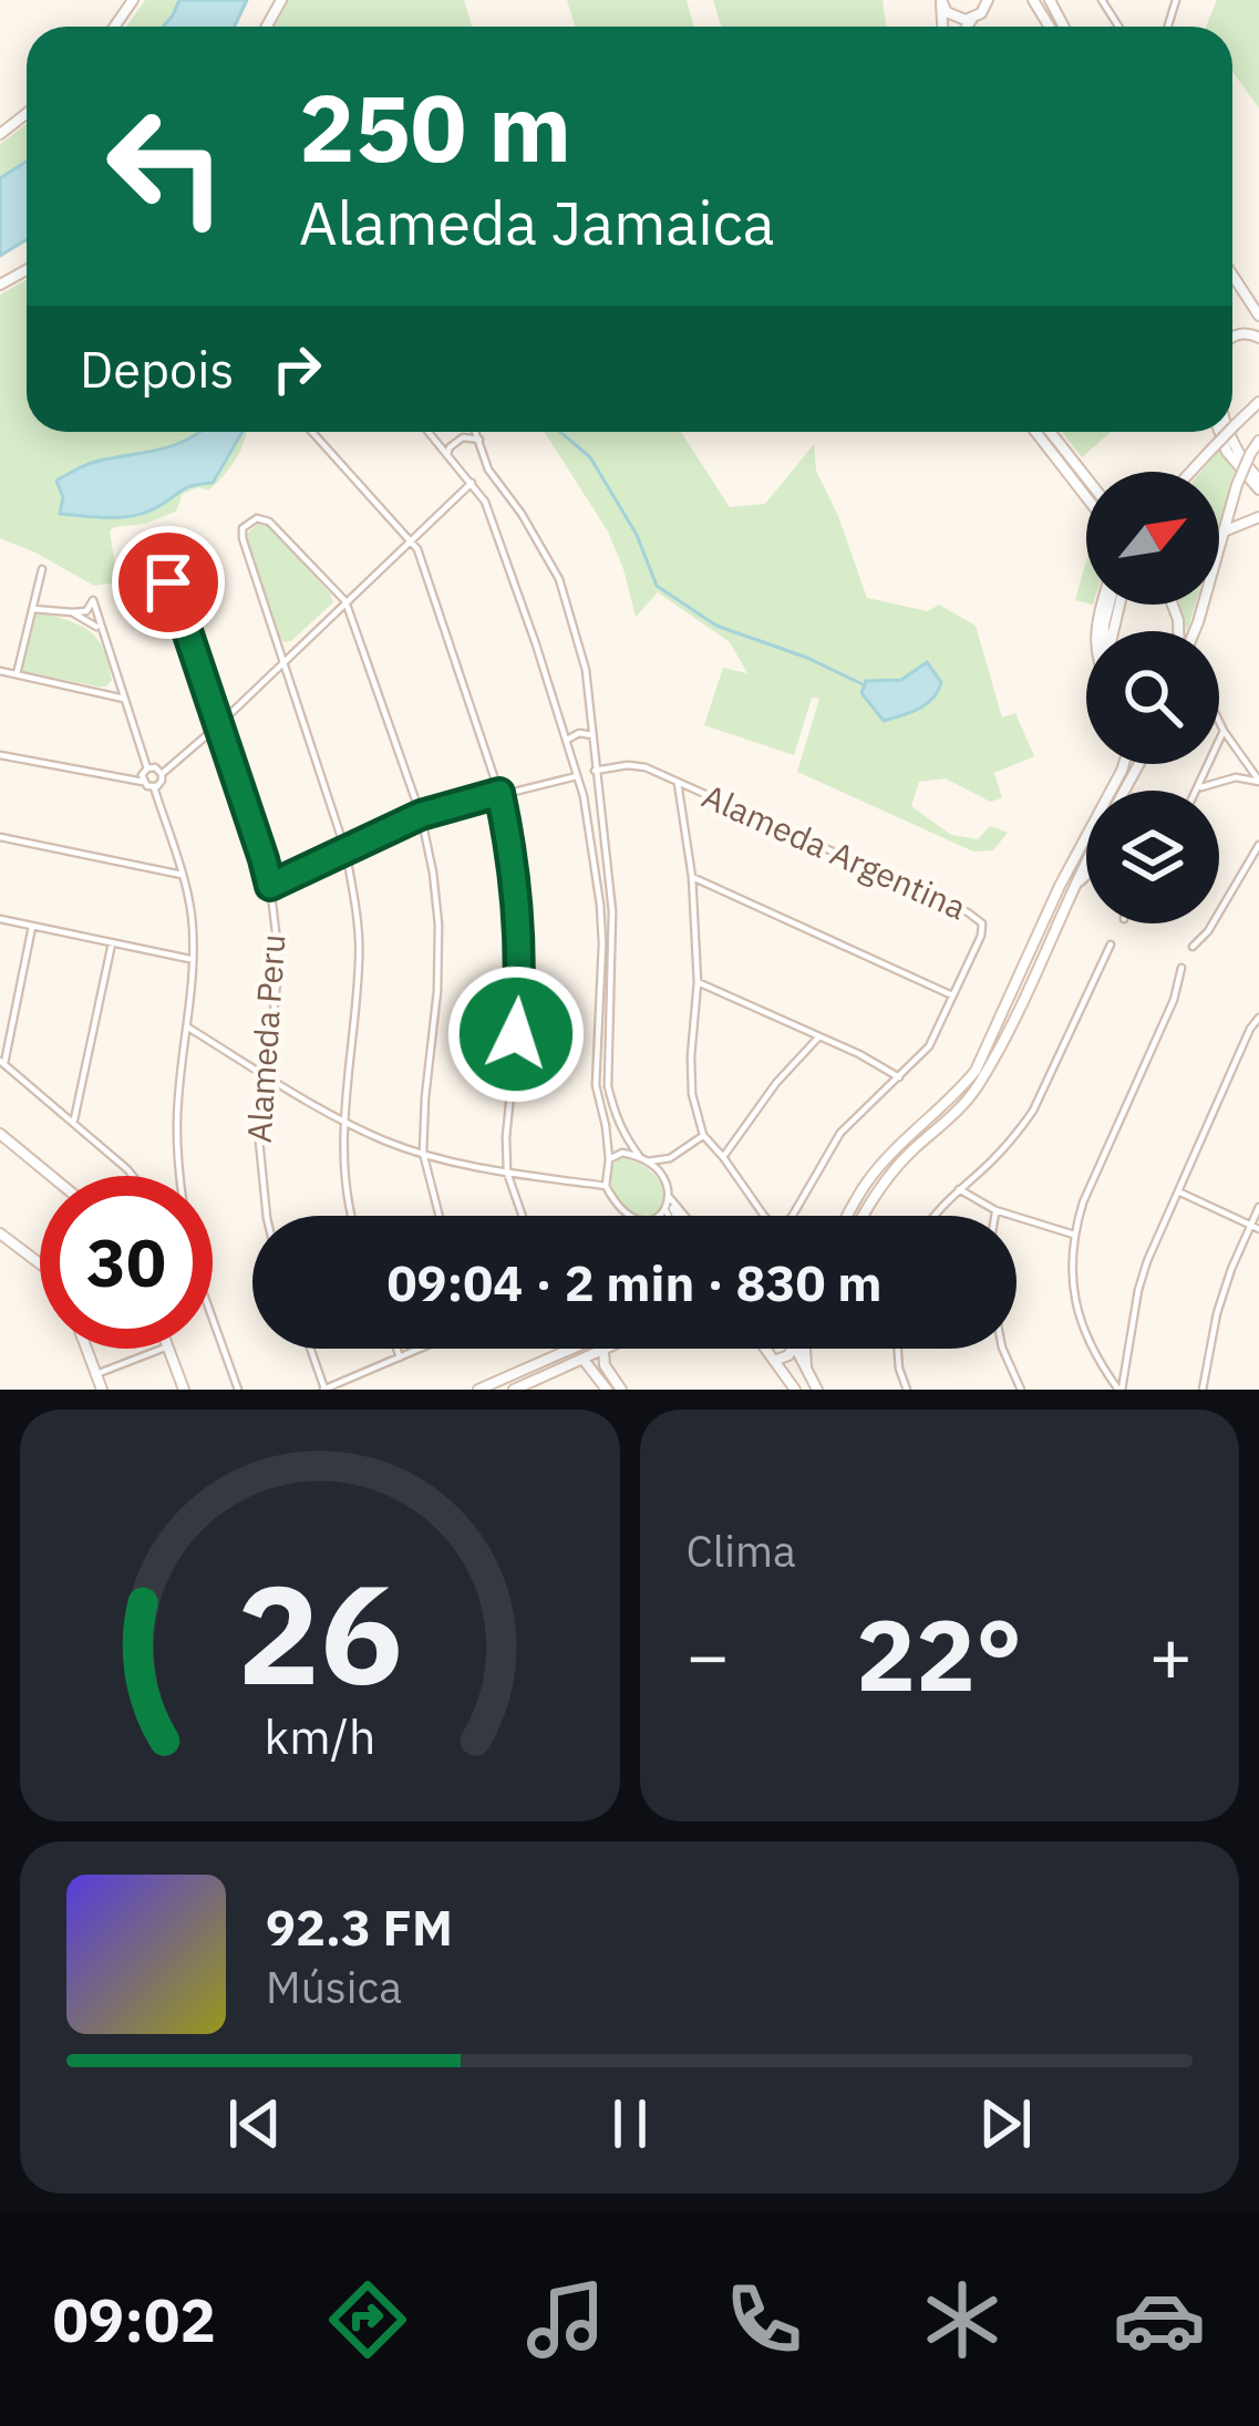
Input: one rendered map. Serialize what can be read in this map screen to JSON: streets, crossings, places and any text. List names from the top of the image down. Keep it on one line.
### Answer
{"streets":{"street":["Alameda Argentina","Alameda Peru"]},"north":"top right","page":{"turn":["250 m","Alameda Jamaica"],"then":"Depois","limit":"30","trip":"09:04 · 2 min · 830 m","tile":"Clima","heat":["−","22°","+"],"song":["92.3 FM","Música"],"tabs":"09:02","gauge":["26","km/h"]}}
